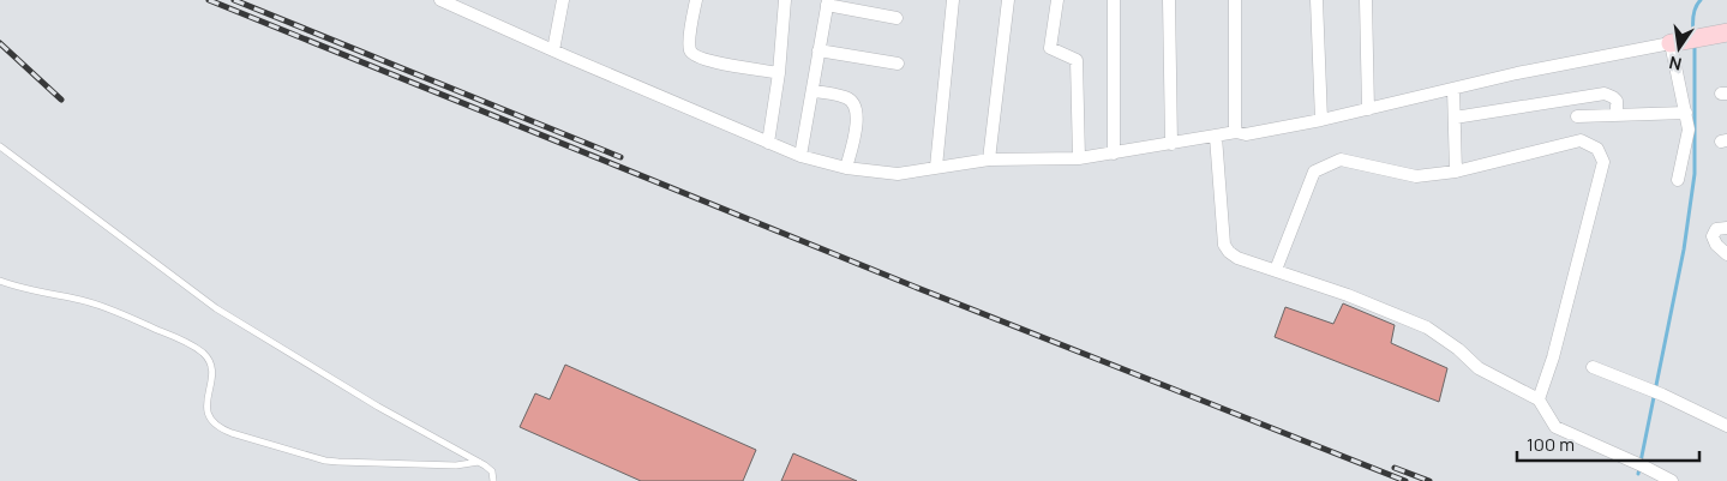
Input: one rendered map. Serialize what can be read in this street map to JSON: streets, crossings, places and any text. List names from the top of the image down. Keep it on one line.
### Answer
{"scale_bar":"100 m","north":"bottom"}
